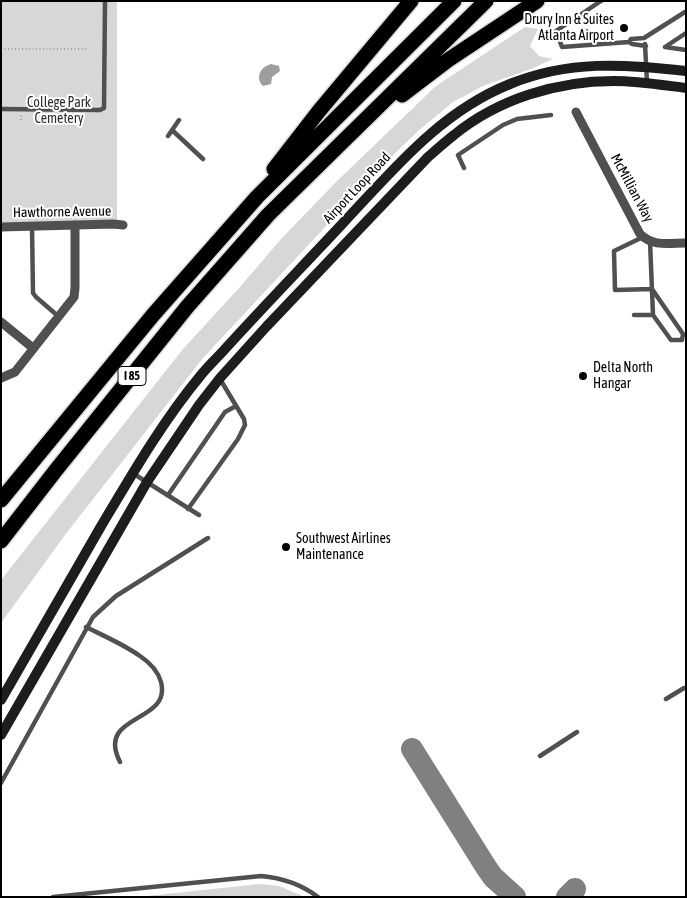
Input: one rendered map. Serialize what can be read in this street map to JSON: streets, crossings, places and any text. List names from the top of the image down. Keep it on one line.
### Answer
{"streets":{"highway":["I 85"],"main road":["Airport Loop Road"],"street":["McMillian Way","Hawthorne Avenue"]},"parks":["College Park Cemetery"],"places":["Drury Inn & Suites Atlanta Airport","Delta North Hangar","Southwest Airlines Maintenance"]}
